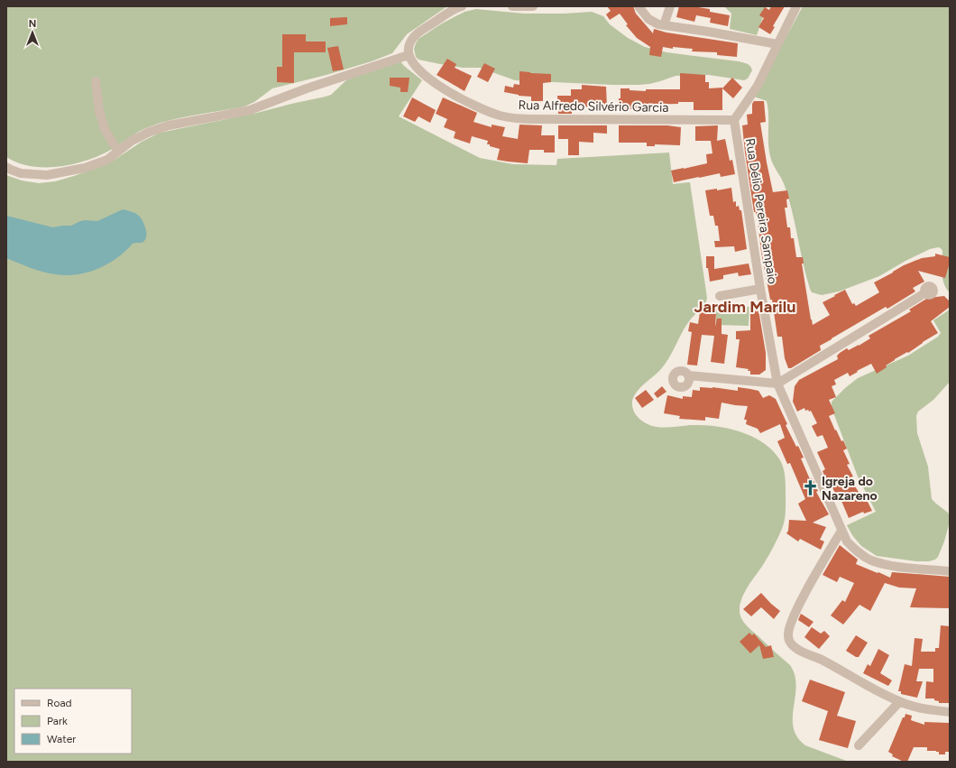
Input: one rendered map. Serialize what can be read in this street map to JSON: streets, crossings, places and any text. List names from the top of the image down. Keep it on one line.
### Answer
{"streets":{"street":["Rua Alfredo Silvério Garcia","Rua Délio Pereira Sampaio"]},"crossings":[["Rua Alfredo Silvério Garcia","Rua Délio Pereira Sampaio"]],"districts":["Jardim Marilu"],"places":{"church":["Igreja do Nazareno"]},"legend":["Road","Park","Water"],"north":"top"}
